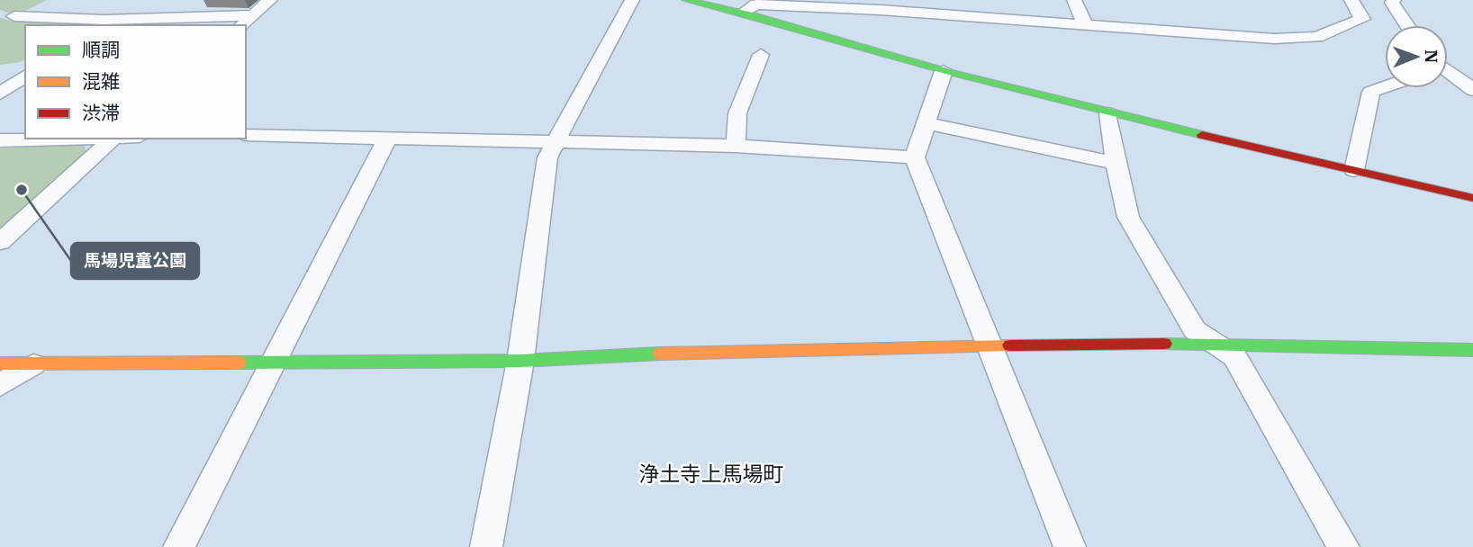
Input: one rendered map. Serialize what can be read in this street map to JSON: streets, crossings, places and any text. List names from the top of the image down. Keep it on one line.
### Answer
{"districts":["浄土寺上馬場町"],"places":["馬場児童公園"],"legend":["順調","混雑","渋滞"],"north":"right"}
